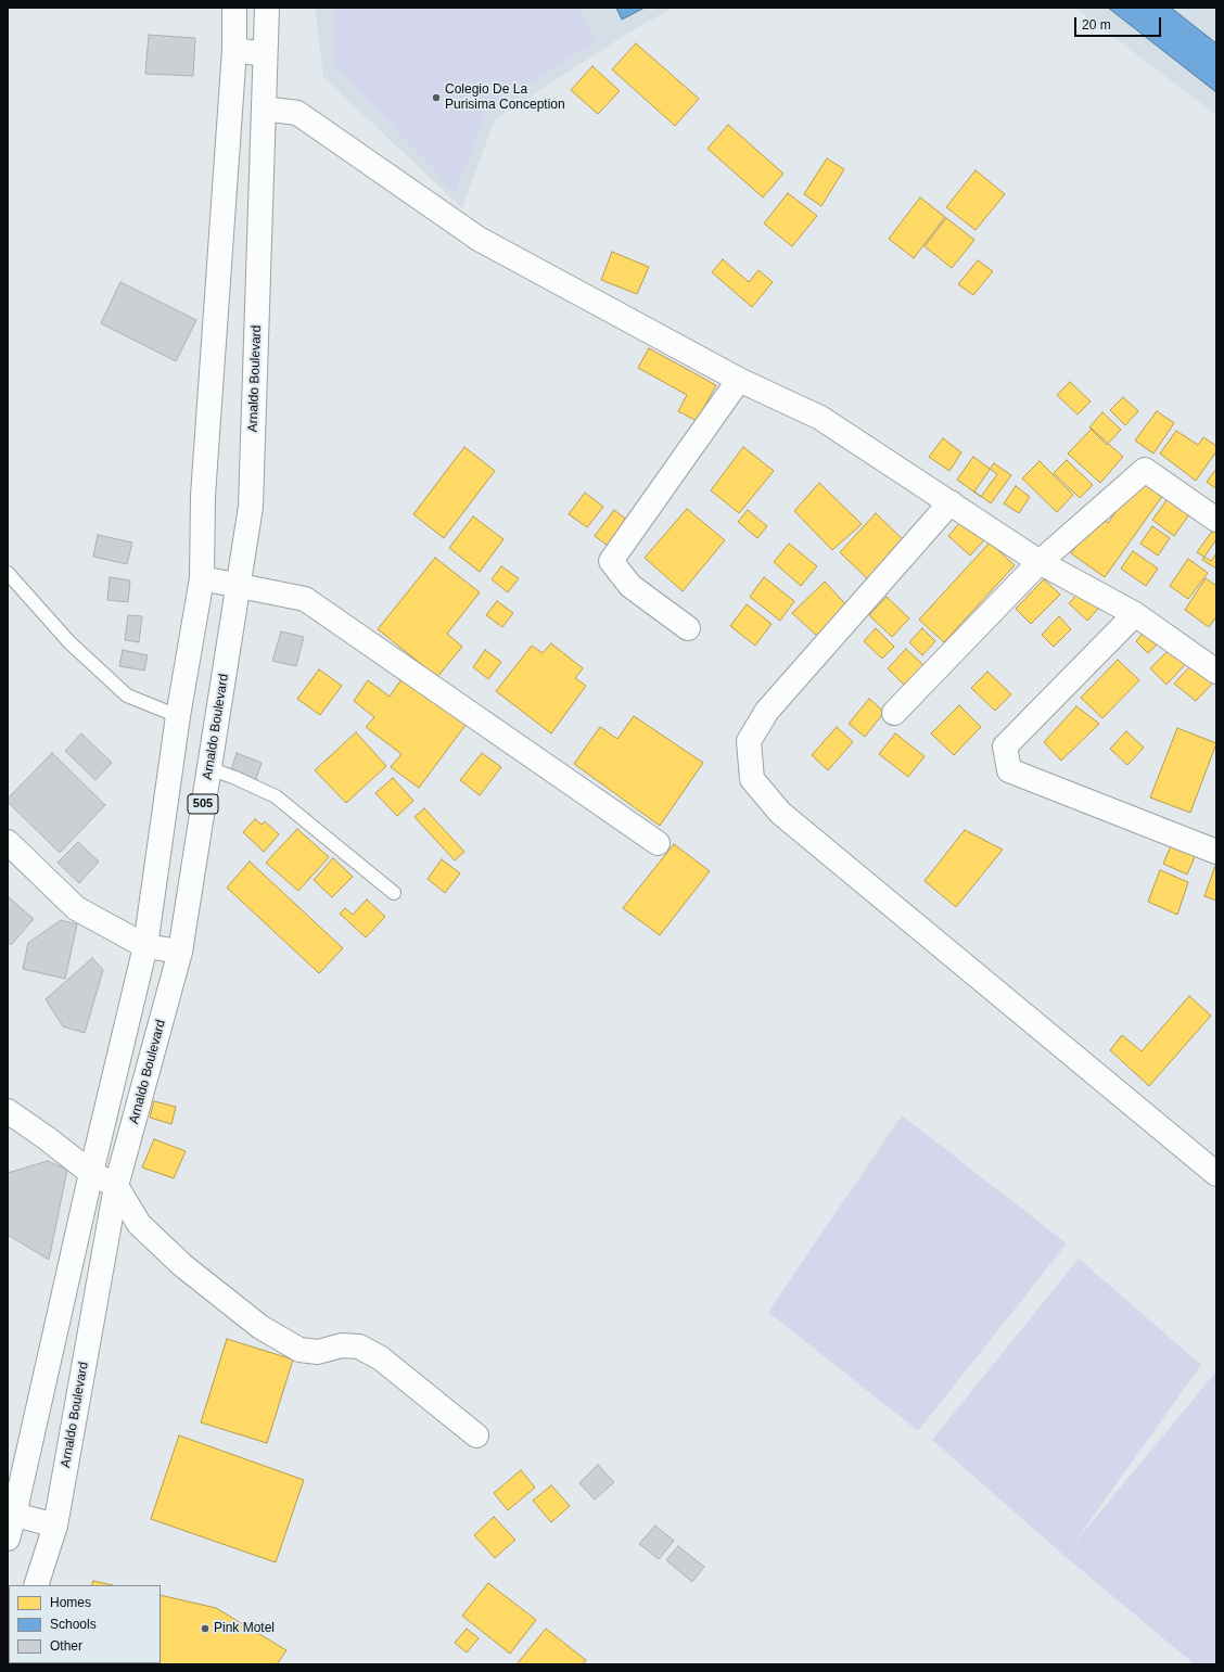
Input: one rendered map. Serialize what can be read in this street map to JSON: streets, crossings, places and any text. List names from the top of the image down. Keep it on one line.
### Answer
{"streets":{"main road":["Arnaldo Boulevard","505"]},"places":["Colegio De La Purisima Conception","Pink Motel"],"legend":["Homes","Schools","Other"],"scale_bar":"20 m"}
